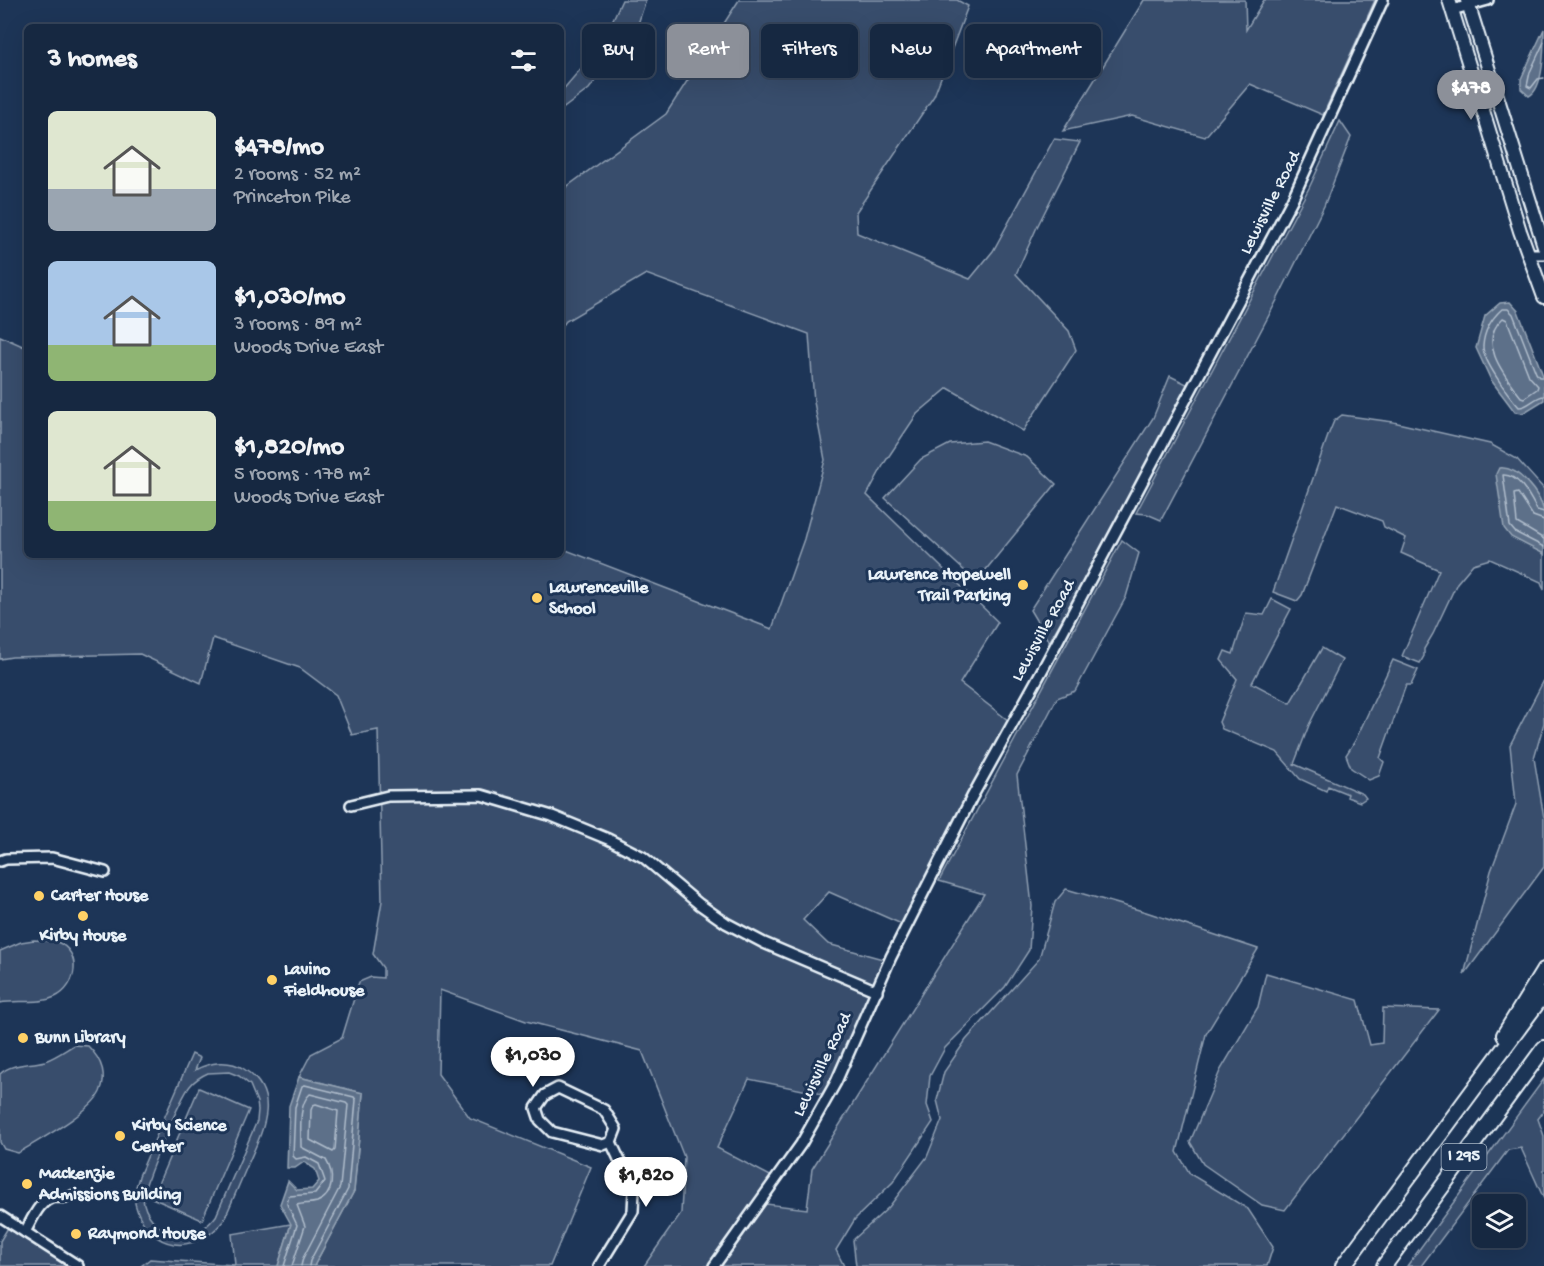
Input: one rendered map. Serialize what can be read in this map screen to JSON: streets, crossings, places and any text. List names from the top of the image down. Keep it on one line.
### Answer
{"streets":{"highway":["I 295"],"street":["Lewisville Road"]},"places":["Lawrence Hopewell Trail Parking","Lawrenceville School","Carter House","Kirby House","Lavino Fieldhouse","Bunn Library","Kirby Science Center","Mackenzie Admissions Building","Raymond House"],"page":{"chip":["Buy","Rent","Filters","New","Apartment"],"heading":"3 homes","price":["$478","$1,030","$1,820"],"list":[{"name":"$478/mo","note":"2 rooms · 52 m² · Princeton Pike"},{"name":"$1,030/mo","note":"3 rooms · 89 m² · Woods Drive East"},{"name":"$1,820/mo","note":"5 rooms · 178 m² · Woods Drive East"}]}}
